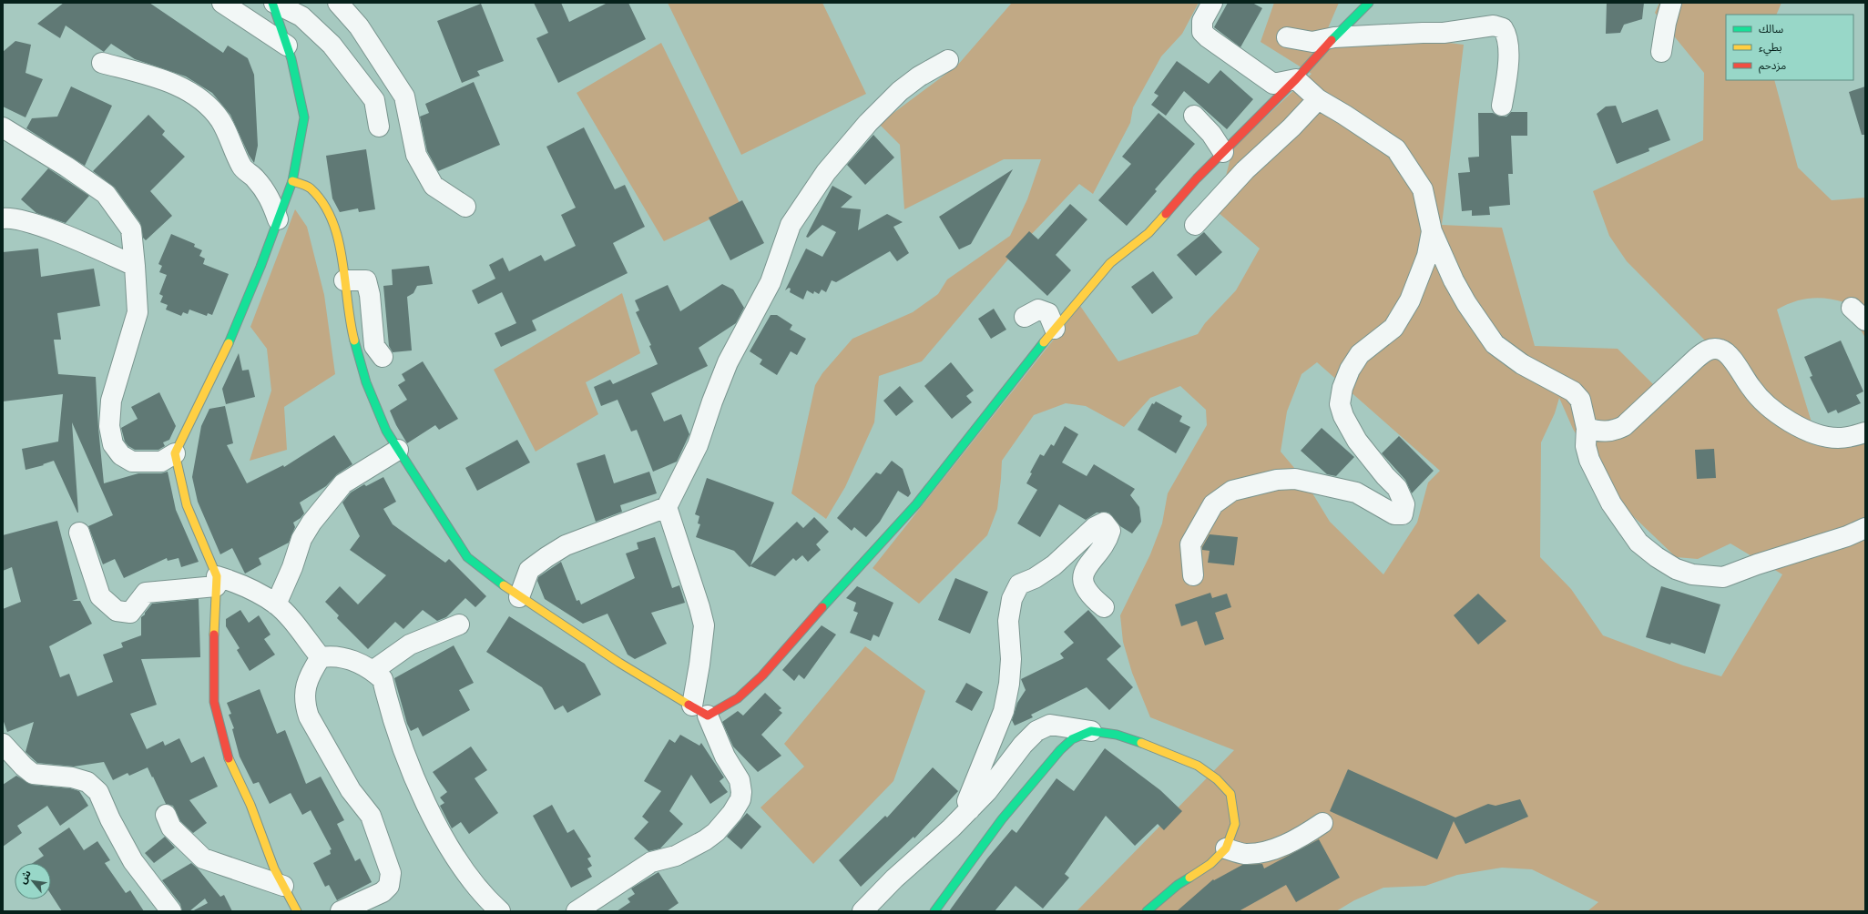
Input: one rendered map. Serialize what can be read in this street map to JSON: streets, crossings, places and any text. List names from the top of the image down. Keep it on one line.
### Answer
{"legend":["سالك","بطيء","مزدحم"],"north":"top left"}
